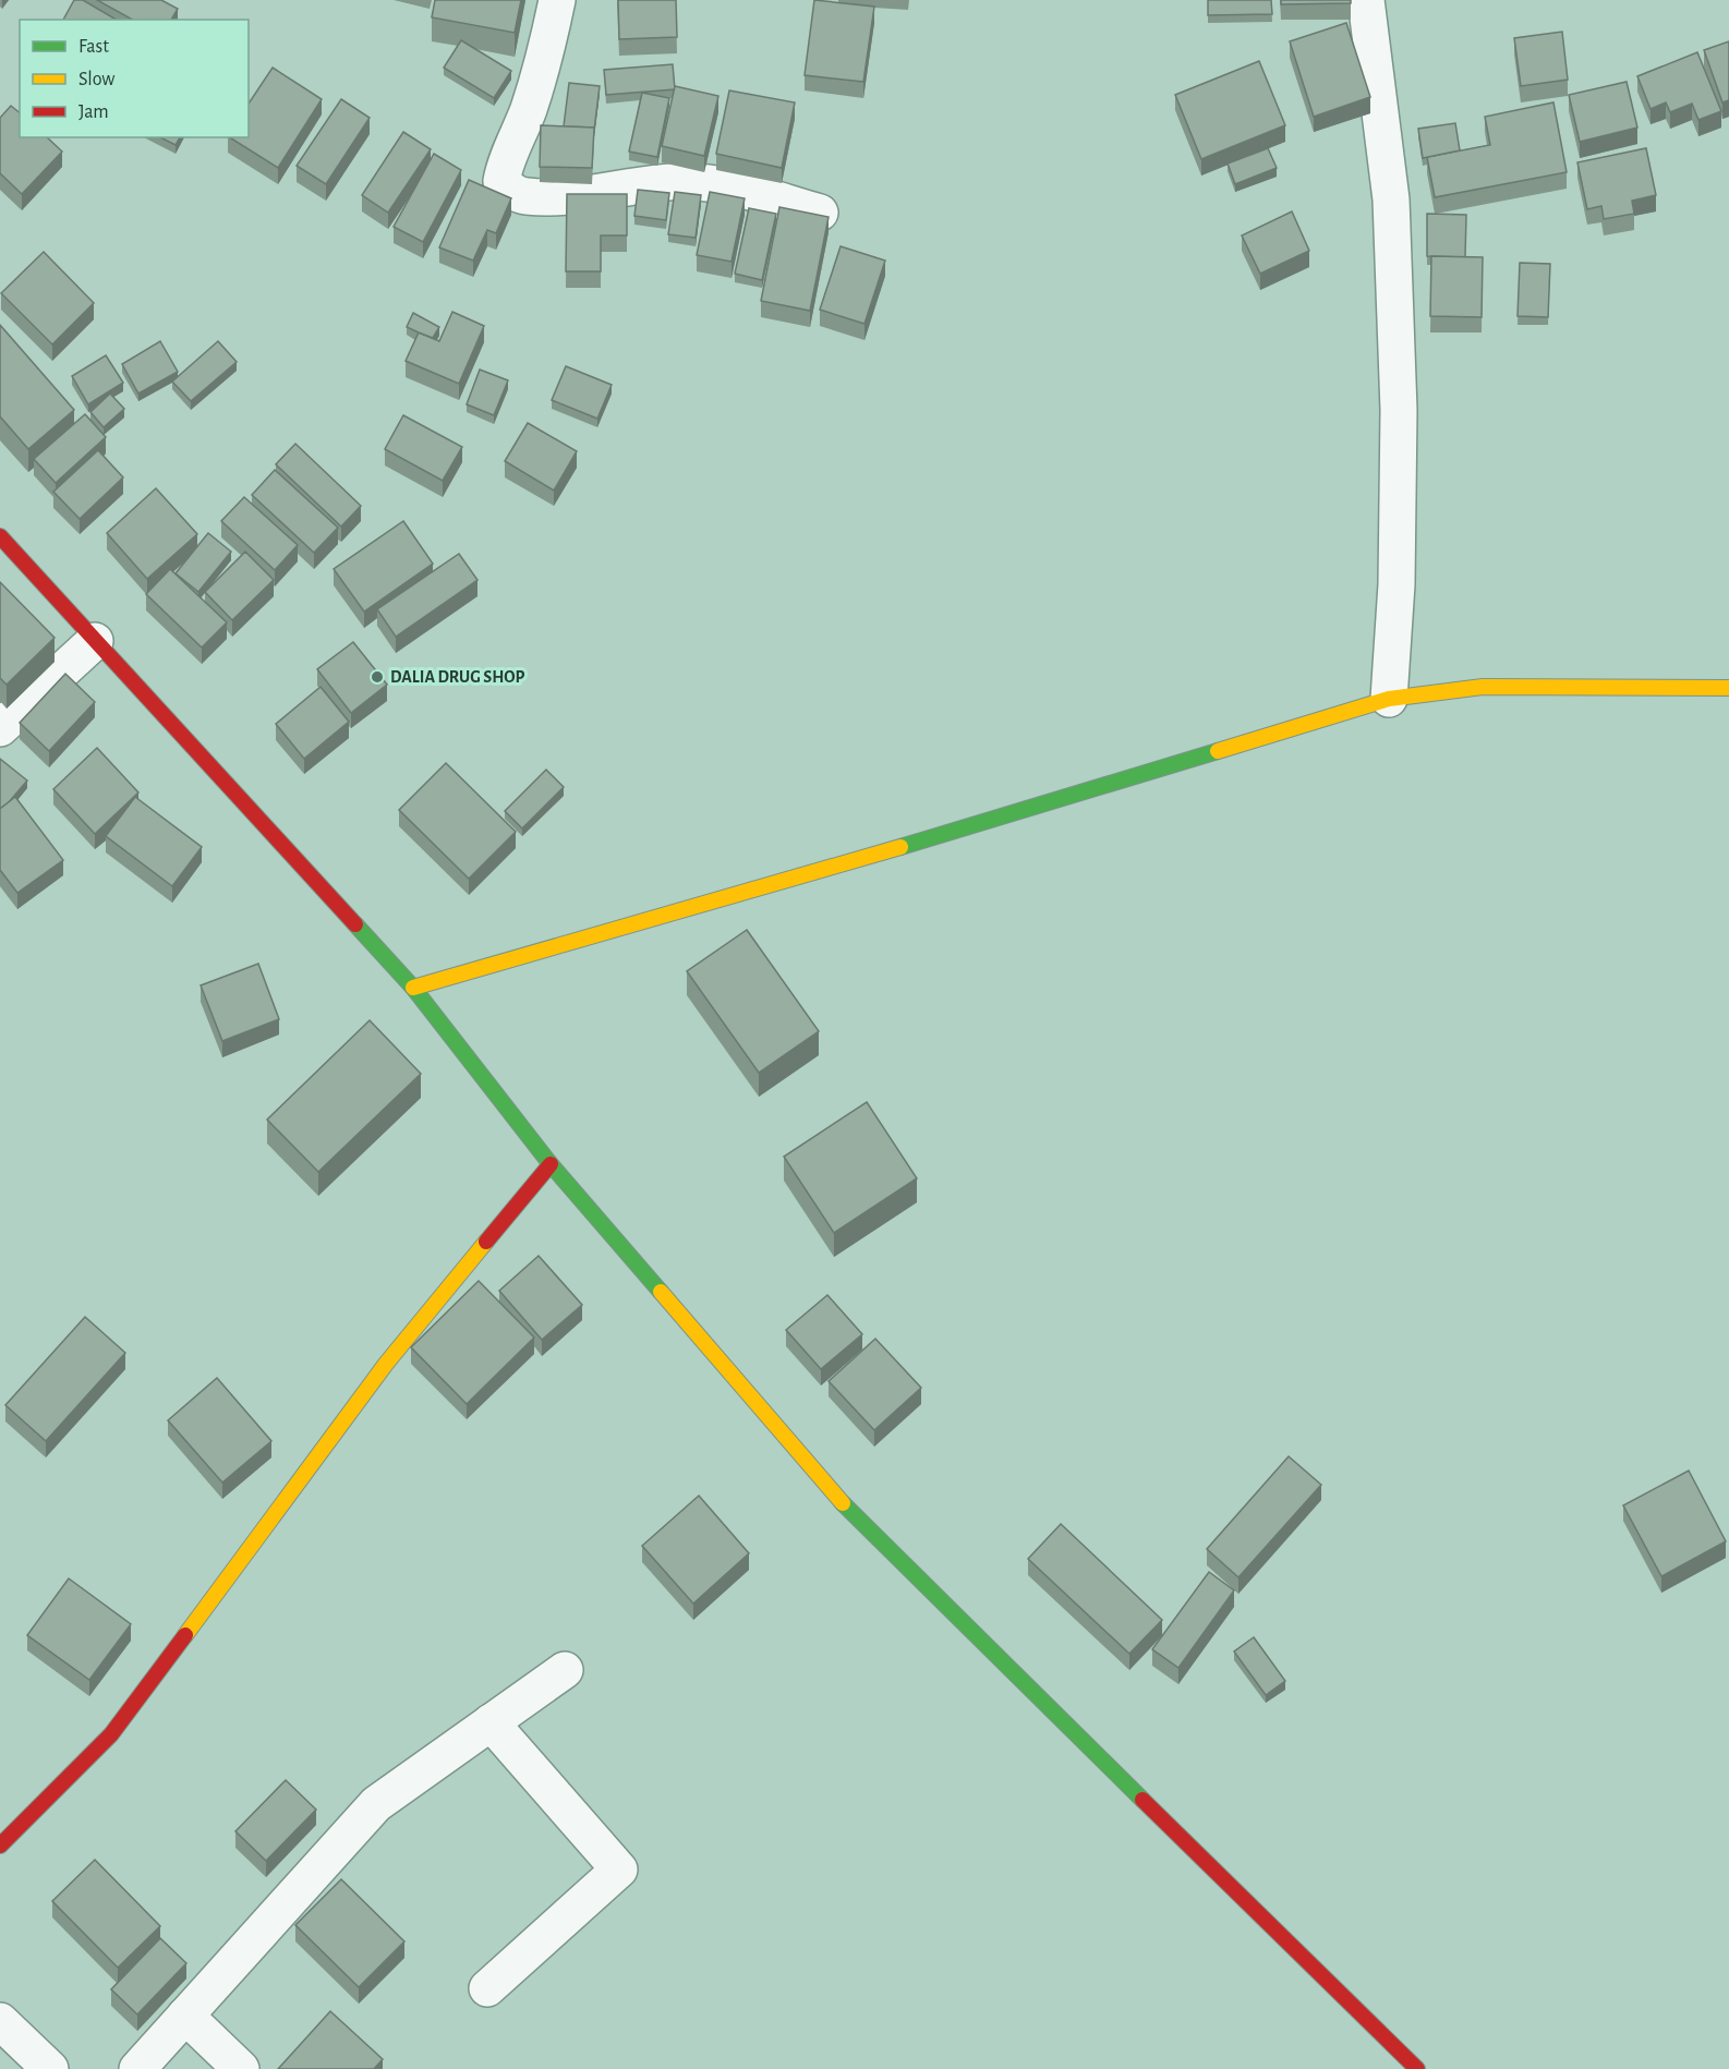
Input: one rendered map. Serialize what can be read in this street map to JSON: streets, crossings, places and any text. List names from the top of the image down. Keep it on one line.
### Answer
{"places":["DALIA DRUG SHOP"],"legend":["Fast","Slow","Jam"]}
